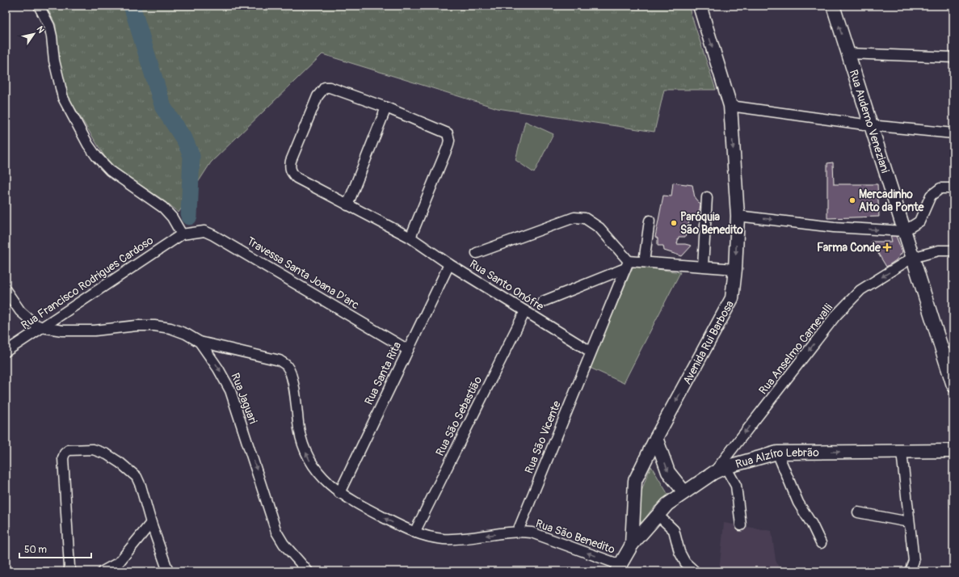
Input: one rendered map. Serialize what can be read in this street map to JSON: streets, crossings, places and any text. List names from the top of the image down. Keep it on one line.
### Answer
{"streets":{"main road":["Rua Audemo Veneziani","Avenida Rui Barbosa","Rua Alzíro Lebrão"],"street":["Travessa Santa Joana D'arc","Rua Francisco Rodrigues Cardoso","Rua Santo Onófre","Rua Anselmo Carnevalli","Rua Santa Rita","Rua Jaguari","Rua São Sebastião","Rua São Vicente","Rua São Benedito"]},"crossings":[["Rua Audemo Veneziani","Rua Anselmo Carnevalli"],["Travessa Santa Joana D'arc","Rua Francisco Rodrigues Cardoso"],["Travessa Santa Joana D'arc","Rua Santa Rita"],["Rua Francisco Rodrigues Cardoso","Rua Jaguari"],["Rua Santo Onófre","Rua Santa Rita"],["Rua Santo Onófre","Rua São Sebastião"],["Rua Santo Onófre","Rua São Vicente"],["Avenida Rui Barbosa","Rua Alzíro Lebrão"],["Avenida Rui Barbosa","Rua São Benedito"],["Rua Anselmo Carnevalli","Rua Alzíro Lebrão"],["Rua Santa Rita","Rua São Benedito"],["Rua Jaguari","Rua São Benedito"],["Rua São Sebastião","Rua São Benedito"],["Rua São Vicente","Rua São Benedito"]],"one_way":["Avenida Rui Barbosa","Rua Anselmo Carnevalli","Rua Jaguari","Rua Alzíro Lebrão","Rua São Benedito"],"places":{"other":["Mercadinho Alto da Ponte","Paróquia São Benedito"],"health":["Farma Conde"]},"scale_bar":"50 m","north":"top right"}
